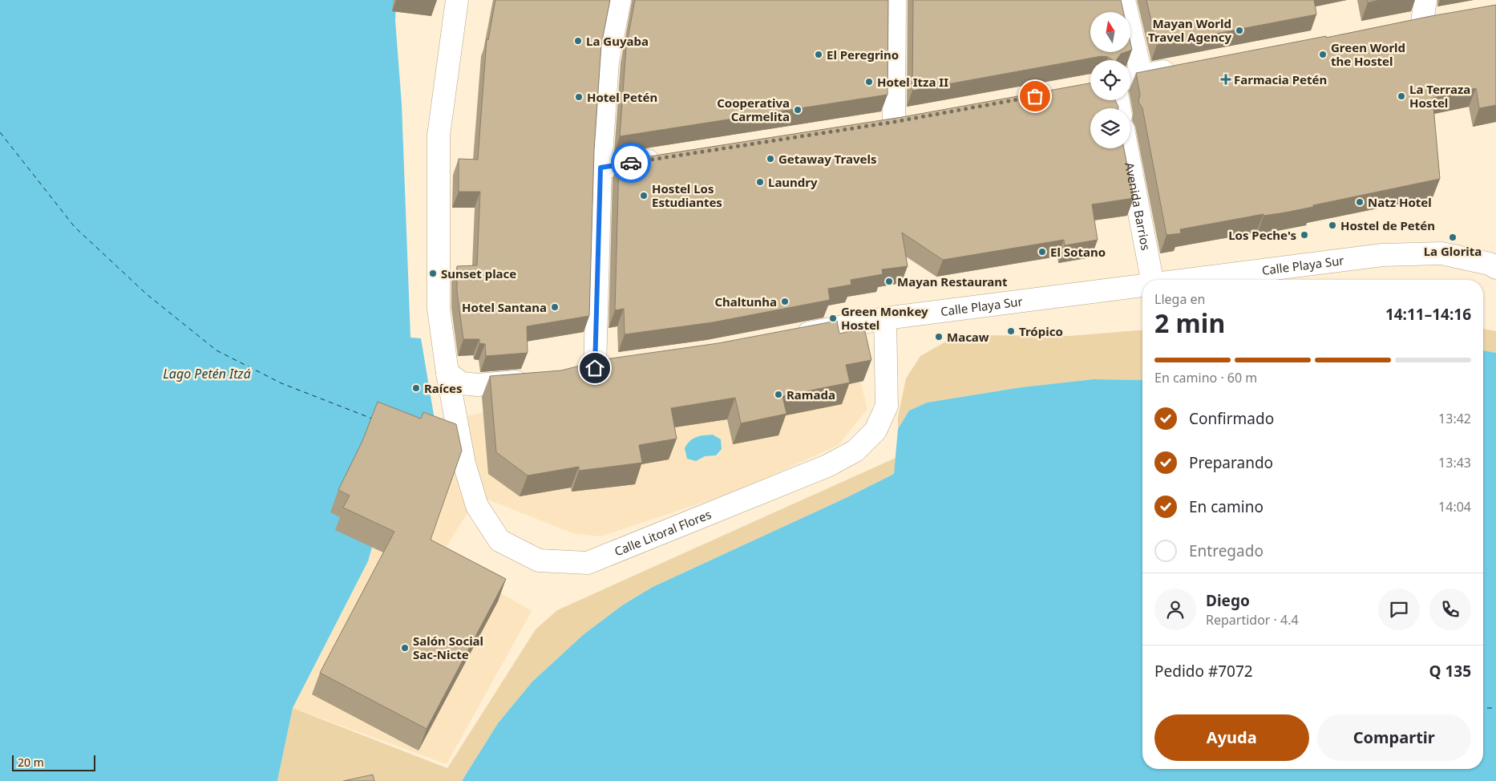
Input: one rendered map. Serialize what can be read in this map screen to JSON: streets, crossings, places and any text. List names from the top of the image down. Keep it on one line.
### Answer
{"streets":{"street":["Avenida Barrios","Calle Playa Sur","Calle Litoral Flores"]},"crossings":[["Calle Playa Sur","Calle Litoral Flores"]],"water":["Lago Petén Itzá"],"places":{"other":["Mayan World Travel Agency","La Guyaba","El Peregrino","Green World the Hostel","Hotel Itza II","La Terraza Hostel","Hotel Petén","Cooperativa Carmelita","Getaway Travels","Laundry","Hostel Los Estudiantes","Natz Hotel","Hostel de Petén","Los Peche's","La Glorita","El Sotano","Sunset place","Mayan Restaurant","Chaltunha","Hotel Santana","Green Monkey Hostel","Trópico","Macaw","Raíces","Ramada","Salón Social Sac-Nicte"],"health":["Farmacia Petén"]},"scale_bar":"20 m","north":"top","page":{"heading":["2 min","Llega en","14:11–14:16"],"panel":["Diego","Repartidor · 4.4","Pedido #7072","Q 135"],"bar":"En camino · 60 m","list":[["Confirmado","13:42"],["Preparando","13:43"],["En camino","14:04"],"Entregado"],"buttons":["Ayuda","Compartir"],"scale":"20 m"}}
